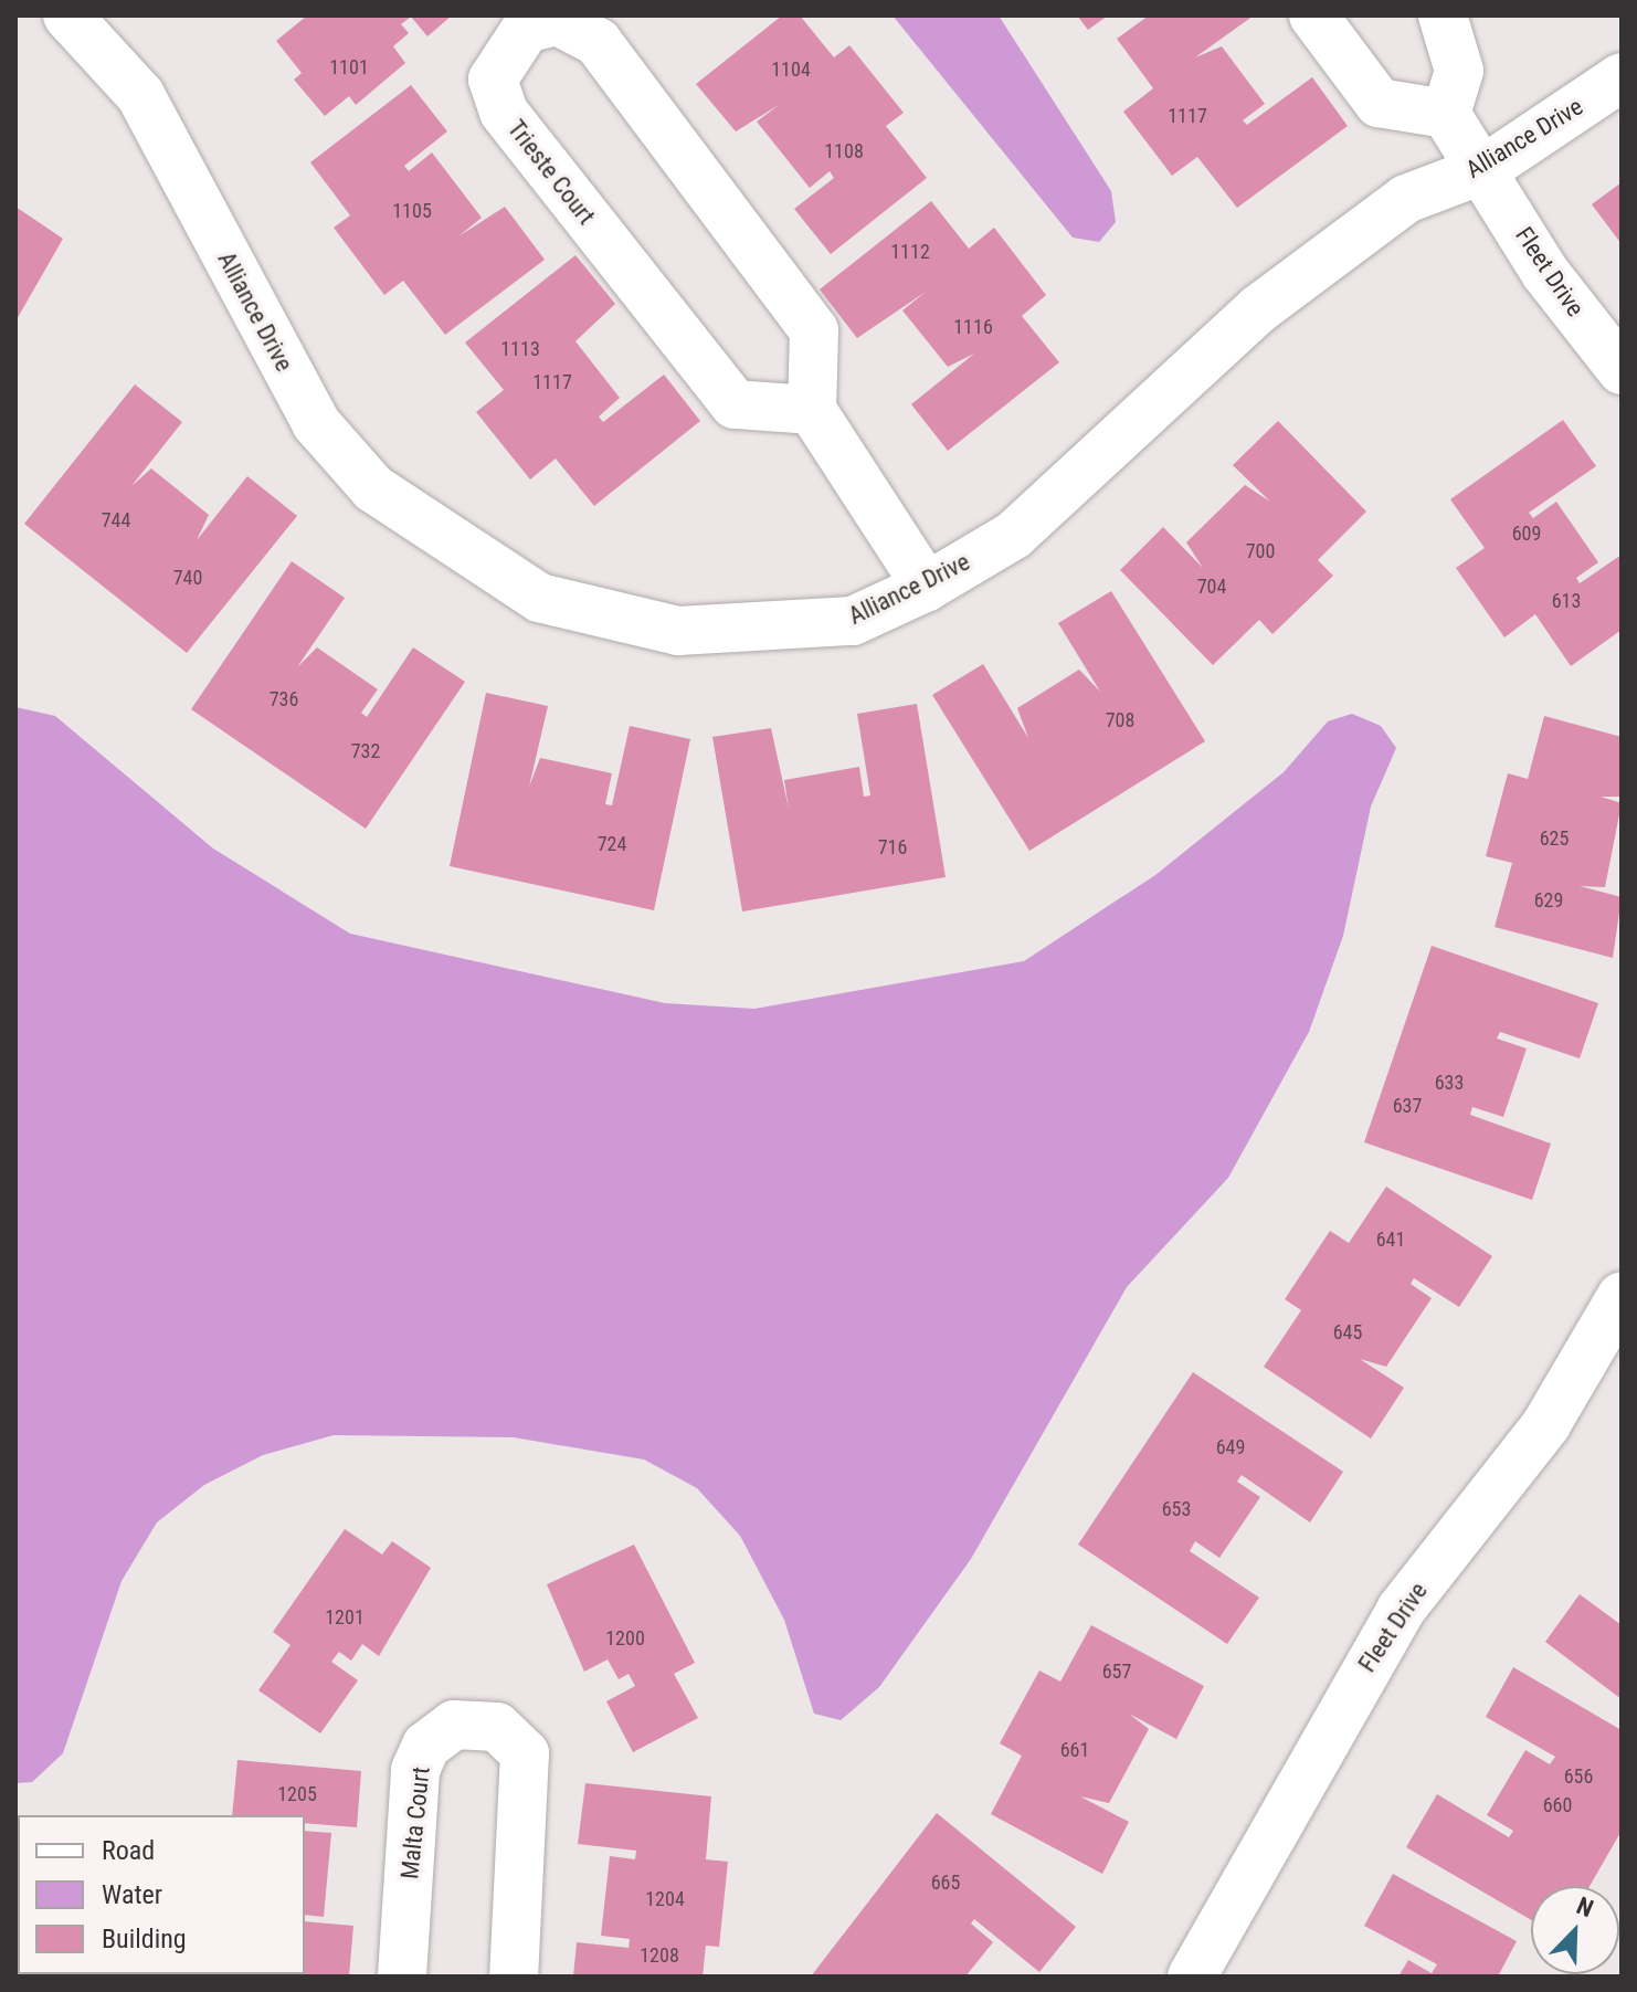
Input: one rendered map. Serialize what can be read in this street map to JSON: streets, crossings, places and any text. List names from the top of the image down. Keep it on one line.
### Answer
{"streets":{"street":["Alliance Drive","Trieste Court","Fleet Drive","Malta Court"]},"crossings":[["Alliance Drive","Fleet Drive"]],"house_numbers":["1101","1104","1117","1108","1105","1112","1116","1113","1117","744","609","700","740","704","613","736","708","732","625","724","716","629","633","637","641","645","649","653","1201","1200","657","661","656","1205","660","665","1204","1208"],"legend":["Road","Water","Building"],"north":"top right"}
